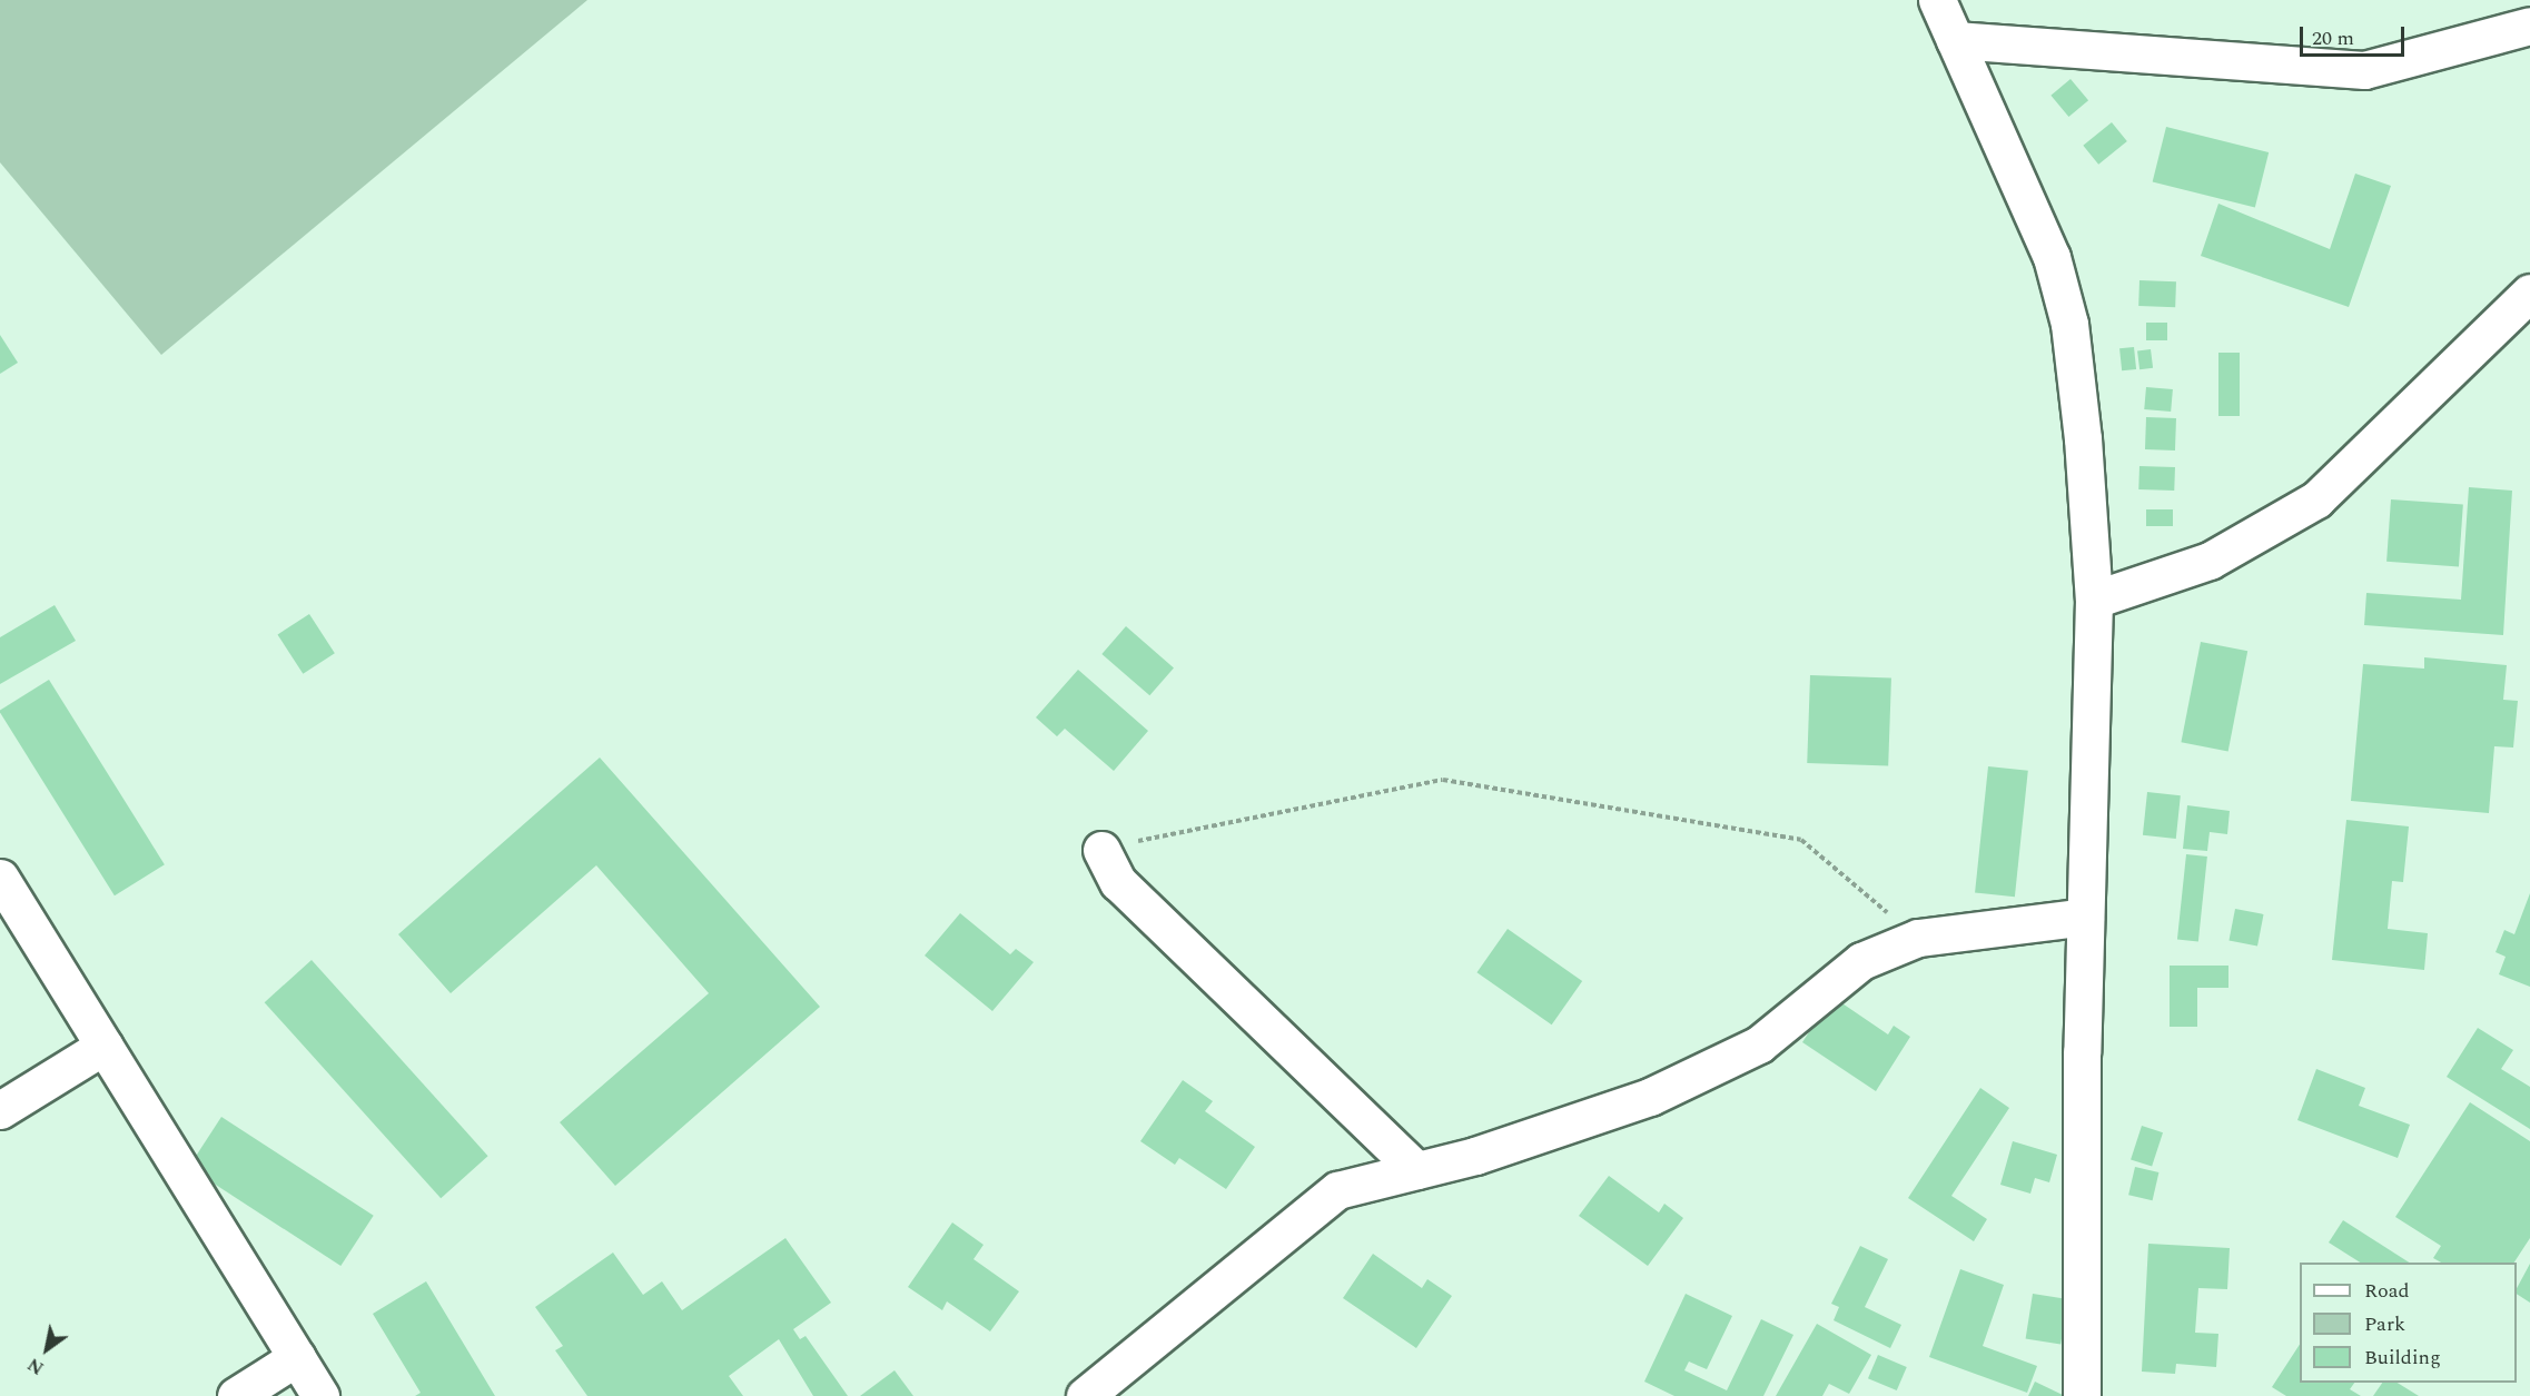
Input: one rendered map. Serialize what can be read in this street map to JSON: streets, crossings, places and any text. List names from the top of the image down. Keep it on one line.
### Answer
{"legend":["Road","Park","Building"],"scale_bar":"20 m","north":"bottom left"}
